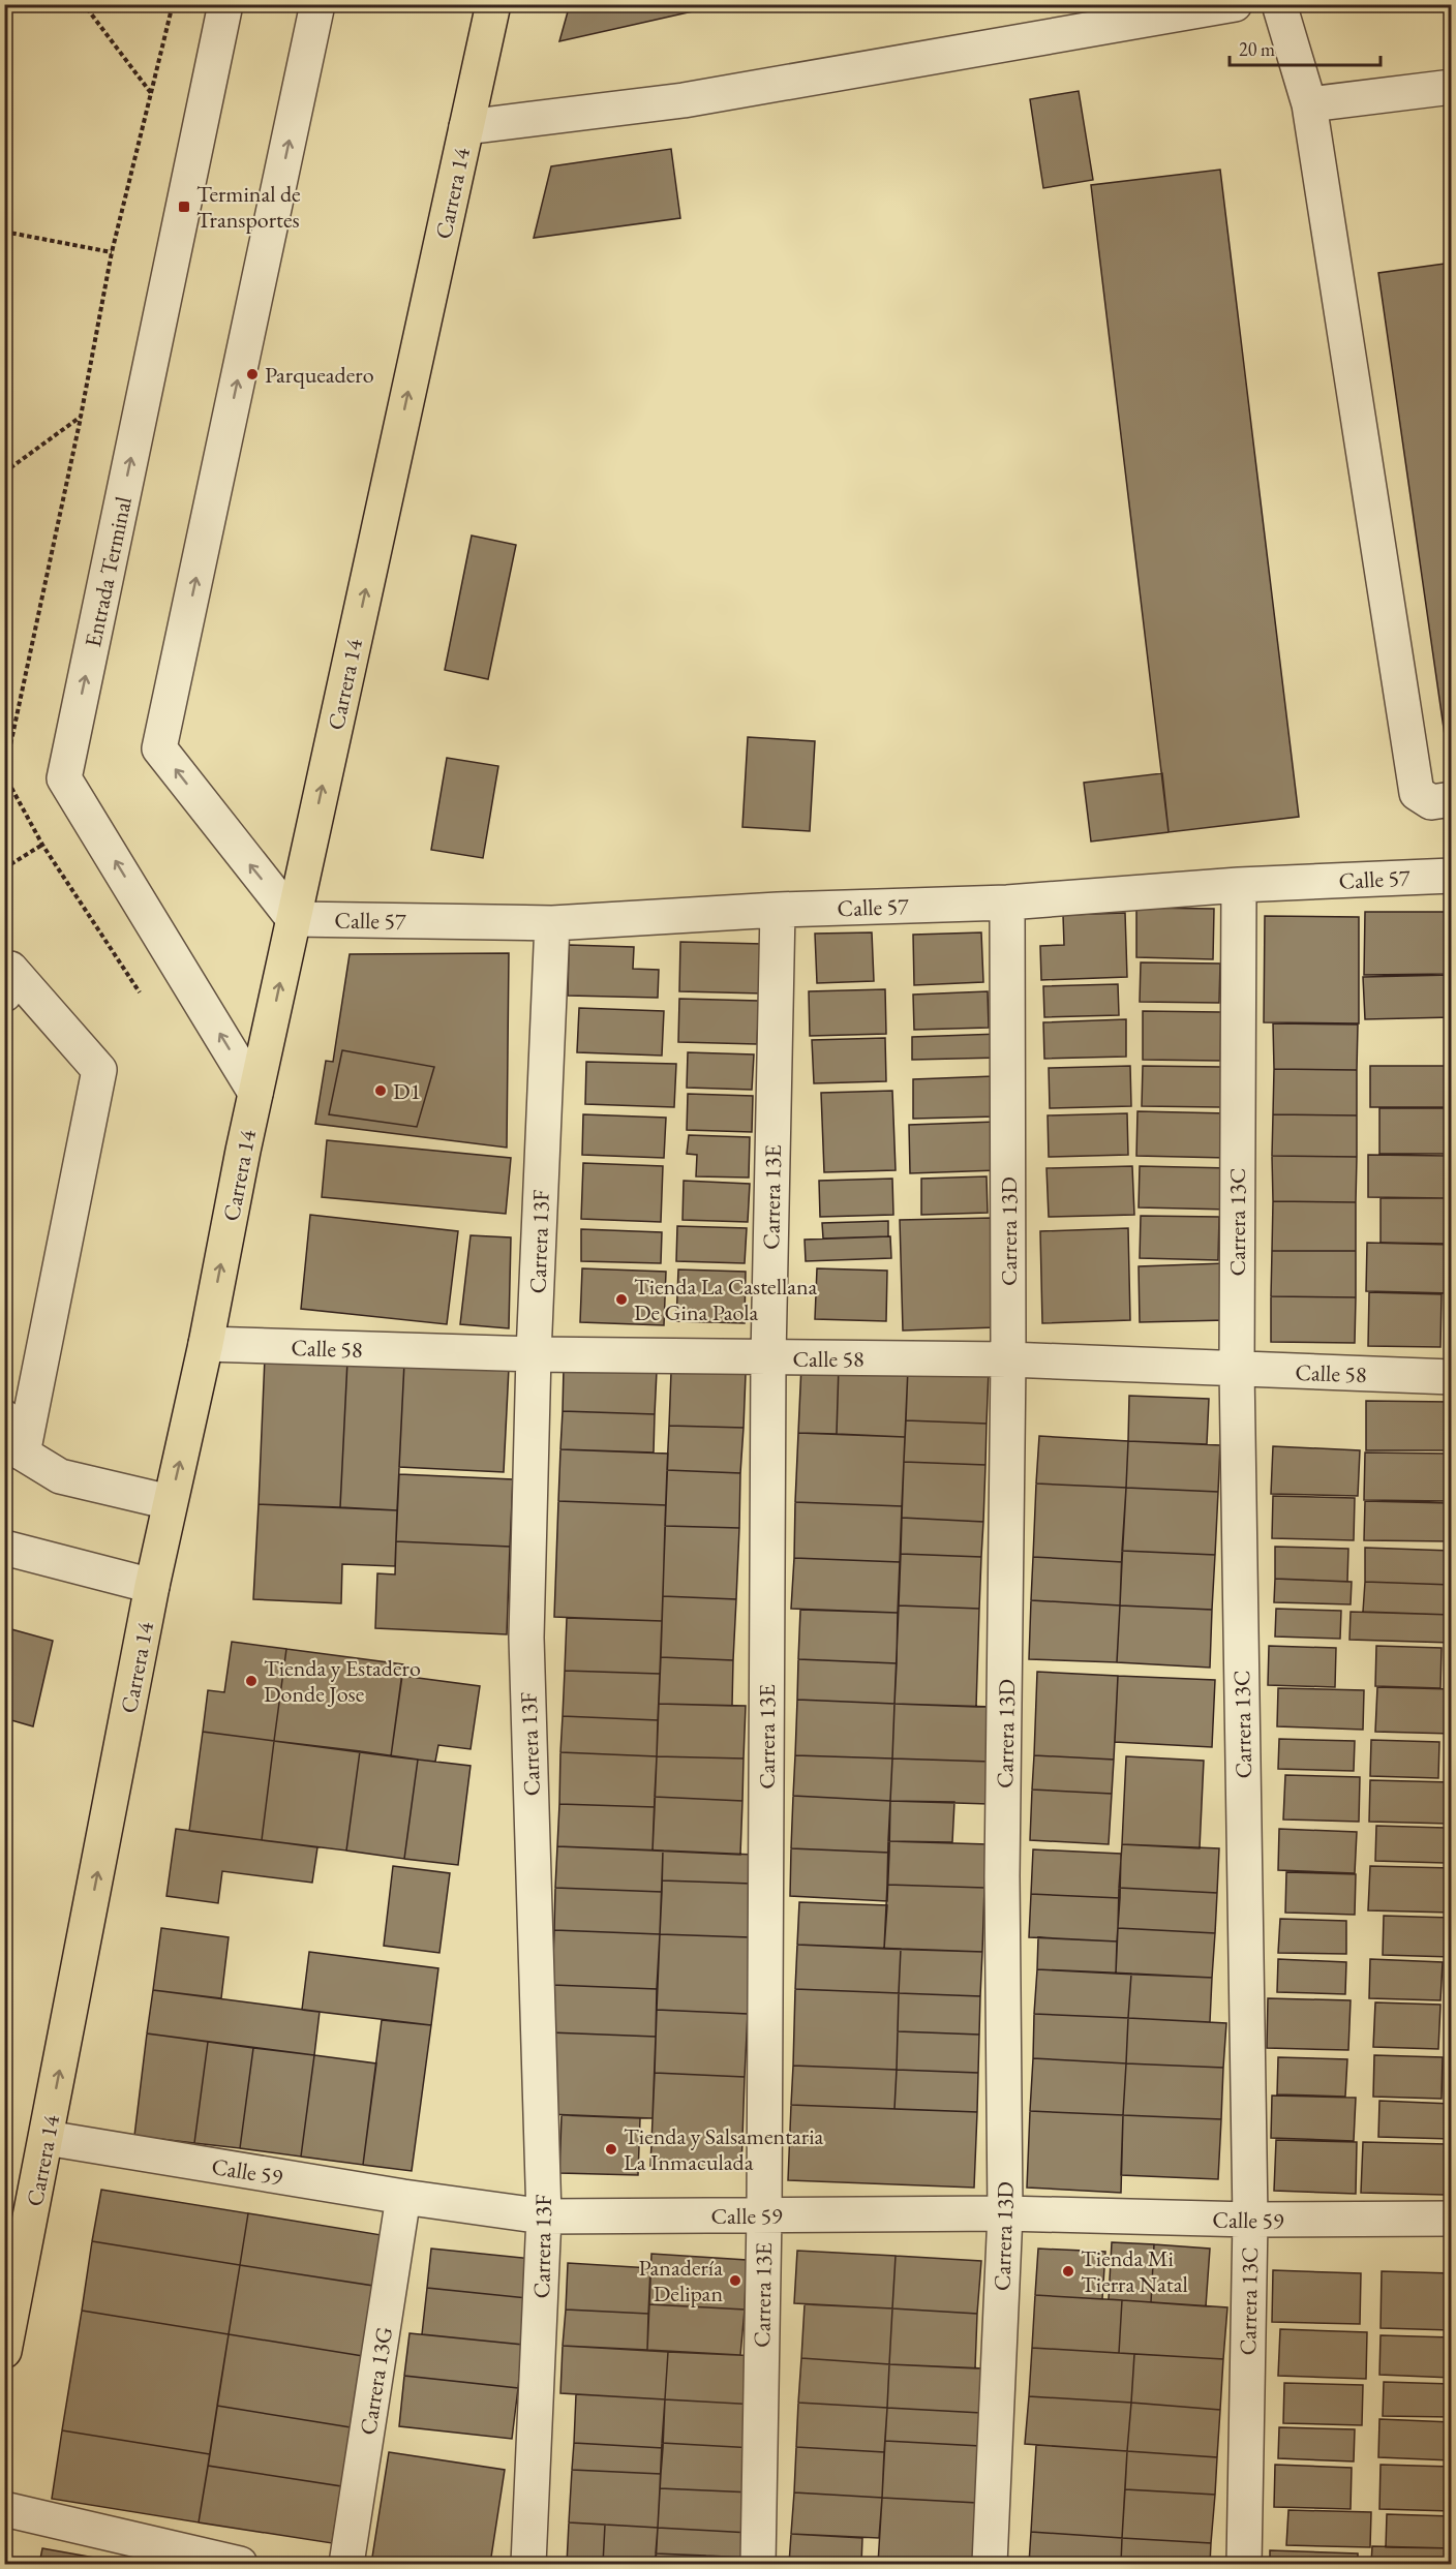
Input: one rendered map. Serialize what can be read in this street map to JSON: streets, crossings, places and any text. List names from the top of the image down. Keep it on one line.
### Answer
{"streets":{"main road":["Carrera 14"],"street":["Entrada Terminal","Calle 57","Carrera 13E","Carrera 13C","Carrera 13D","Carrera 13F","Calle 58","Calle 59","Carrera 13G"]},"crossings":[["Carrera 14","Entrada Terminal"],["Carrera 14","Calle 57"],["Carrera 14","Calle 58"],["Carrera 14","Calle 59"],["Calle 57","Carrera 13E"],["Calle 57","Carrera 13C"],["Calle 57","Carrera 13D"],["Calle 57","Carrera 13F"],["Carrera 13E","Calle 58"],["Carrera 13E","Calle 59"],["Carrera 13C","Calle 58"],["Carrera 13C","Calle 59"],["Carrera 13D","Calle 58"],["Carrera 13D","Calle 59"],["Carrera 13F","Calle 58"],["Carrera 13F","Calle 59"],["Calle 59","Carrera 13G"]],"one_way":["Carrera 14"],"places":{"transit":["Terminal de Transportes"],"other":["Parqueadero","D1","Tienda La Castellana De Gina Paola","Tienda y Estadero Donde Jose","Tienda y Salsamentaria La Inmaculada","Tienda Mi Tierra Natal","Panadería Delipan"]},"scale_bar":"20 m"}
